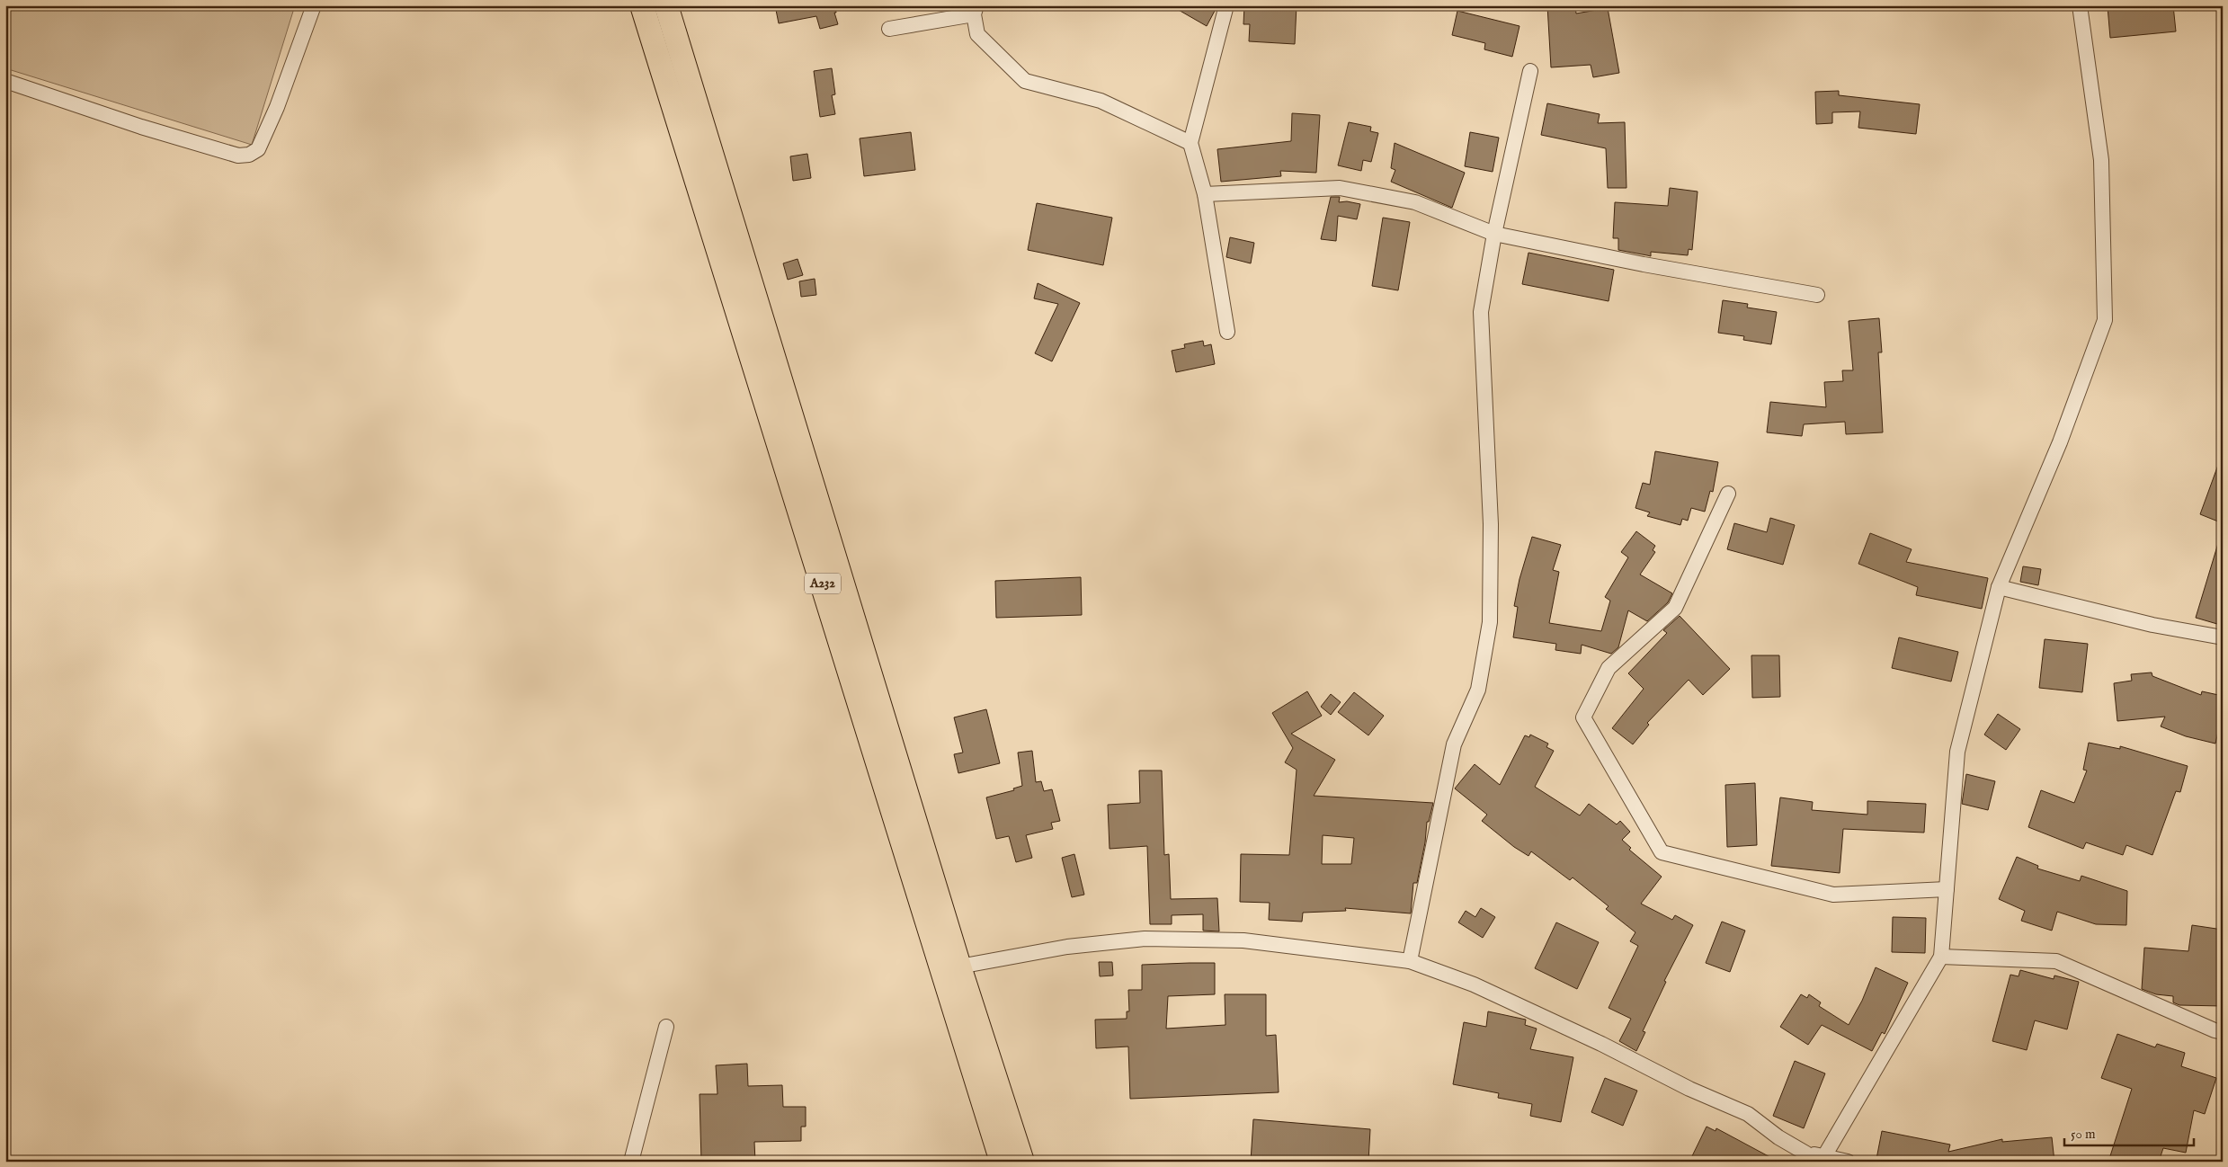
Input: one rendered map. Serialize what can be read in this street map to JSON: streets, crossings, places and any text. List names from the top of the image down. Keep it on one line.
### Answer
{"streets":{"highway":["A232"]},"scale_bar":"50 m"}
